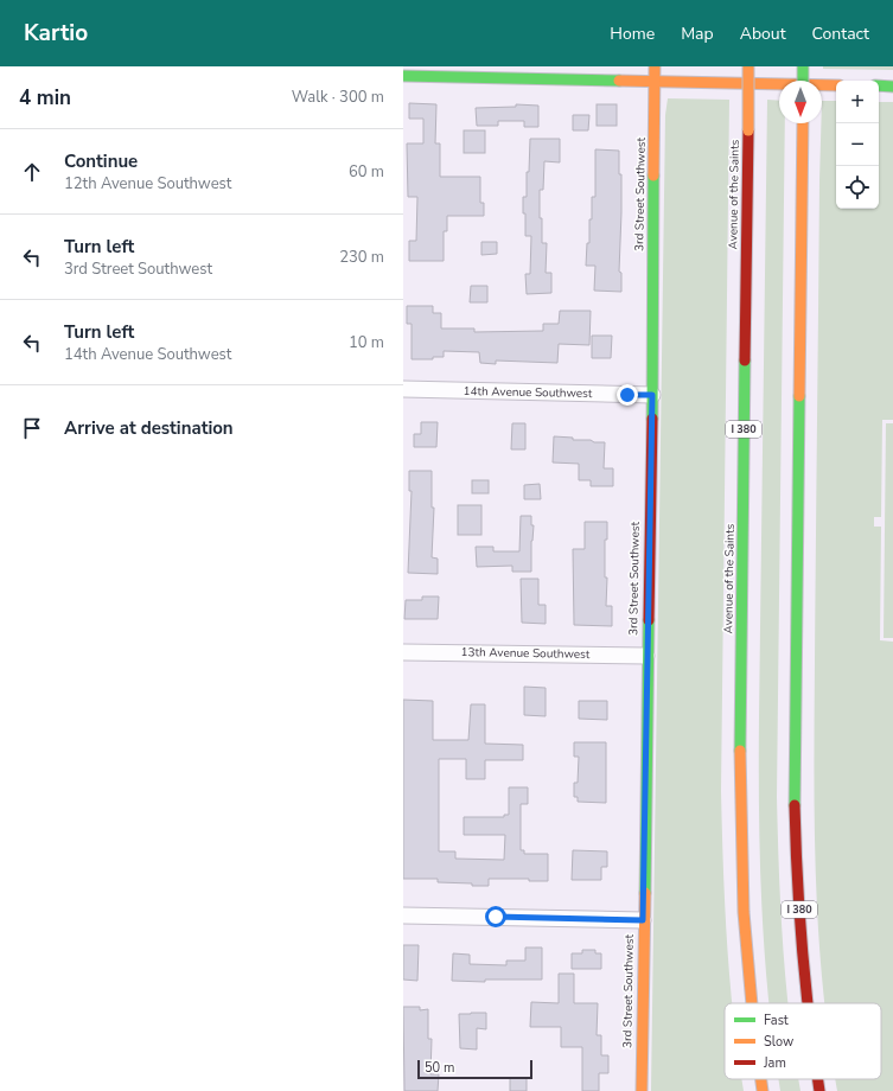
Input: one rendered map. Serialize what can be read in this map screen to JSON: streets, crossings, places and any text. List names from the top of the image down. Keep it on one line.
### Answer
{"streets":{"main road":["3rd Street Southwest","Avenue of the Saints","I 380"],"street":["14th Avenue Southwest","13th Avenue Southwest"]},"crossings":[["3rd Street Southwest","14th Avenue Southwest"],["3rd Street Southwest","13th Avenue Southwest"]],"legend":["Fast","Slow","Jam"],"scale_bar":"50 m","north":"bottom","page":{"header":"Kartio","nav":["Home","Map","About","Contact"],"heading":["4 min","Walk · 300 m"],"map_buttons":["+","−"],"list":[["Continue","12th Avenue Southwest","60 m"],["Turn left","3rd Street Southwest","230 m"],["Turn left","14th Avenue Southwest","10 m"],"Arrive at destination"],"scale":"50 m"}}
